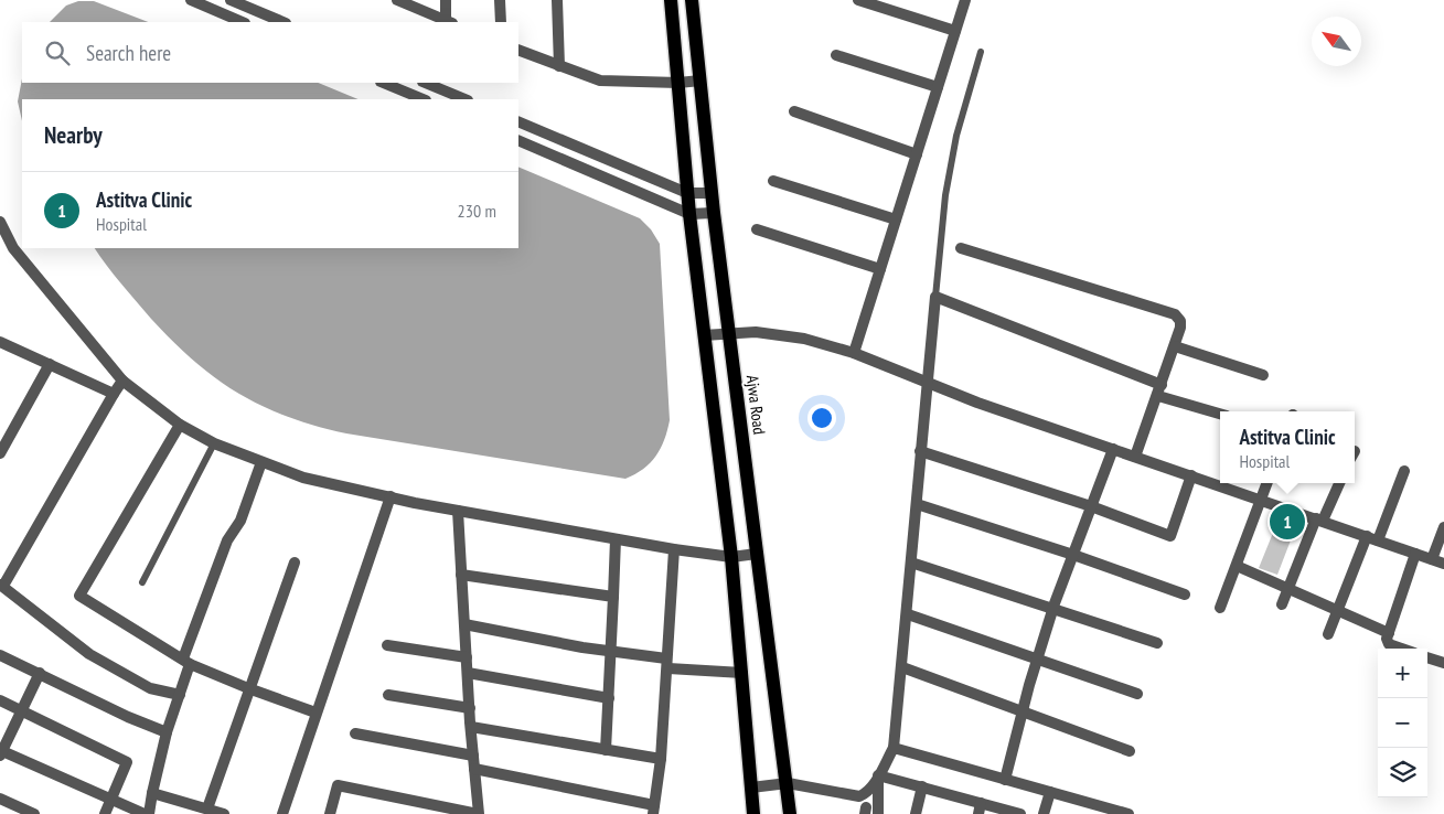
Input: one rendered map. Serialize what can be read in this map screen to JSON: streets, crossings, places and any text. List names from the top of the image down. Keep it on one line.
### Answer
{"streets":{"main road":["Ajwa Road"]},"north":"top left","page":{"search":"Search here","heading":"Nearby","list":[{"mark":"1","name":"Astitva Clinic","note":"Hospital","value":"230 m"}],"popup":["Astitva Clinic","Hospital"],"pins":"1","map_buttons":["+","−"]}}
